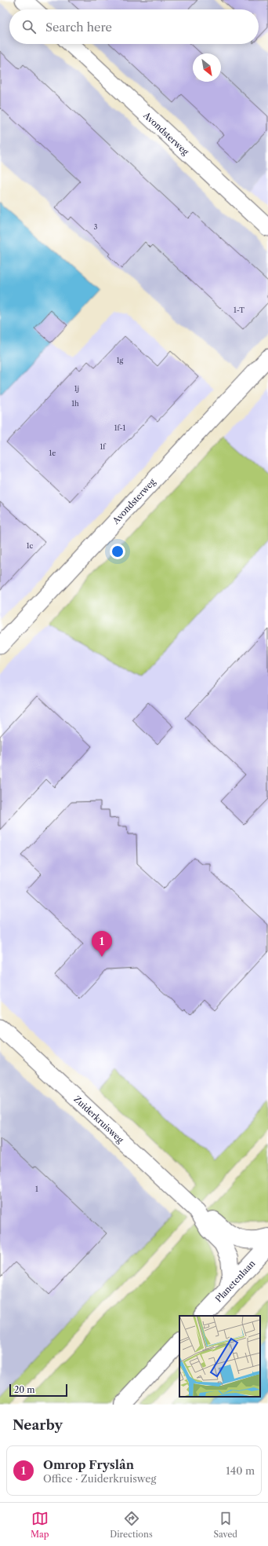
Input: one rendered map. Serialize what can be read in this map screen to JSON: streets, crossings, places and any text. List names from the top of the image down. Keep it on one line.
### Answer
{"streets":{"main road":["Planetenlaan"],"street":["Avondsterweg","Zuiderkruisweg"]},"house_numbers":["3","1-T","1g","1j","1h","1f-1","1f","1e","1c","1"],"scale_bar":"20 m","north":"bottom right","page":{"search":"Search here","pins":"1","scale":"20 m","heading":"Nearby","list":[{"mark":"1","name":"Omrop Fryslân","note":"Office · Zuiderkruisweg","value":"140 m"}],"nav":["Map","Directions","Saved"]}}
